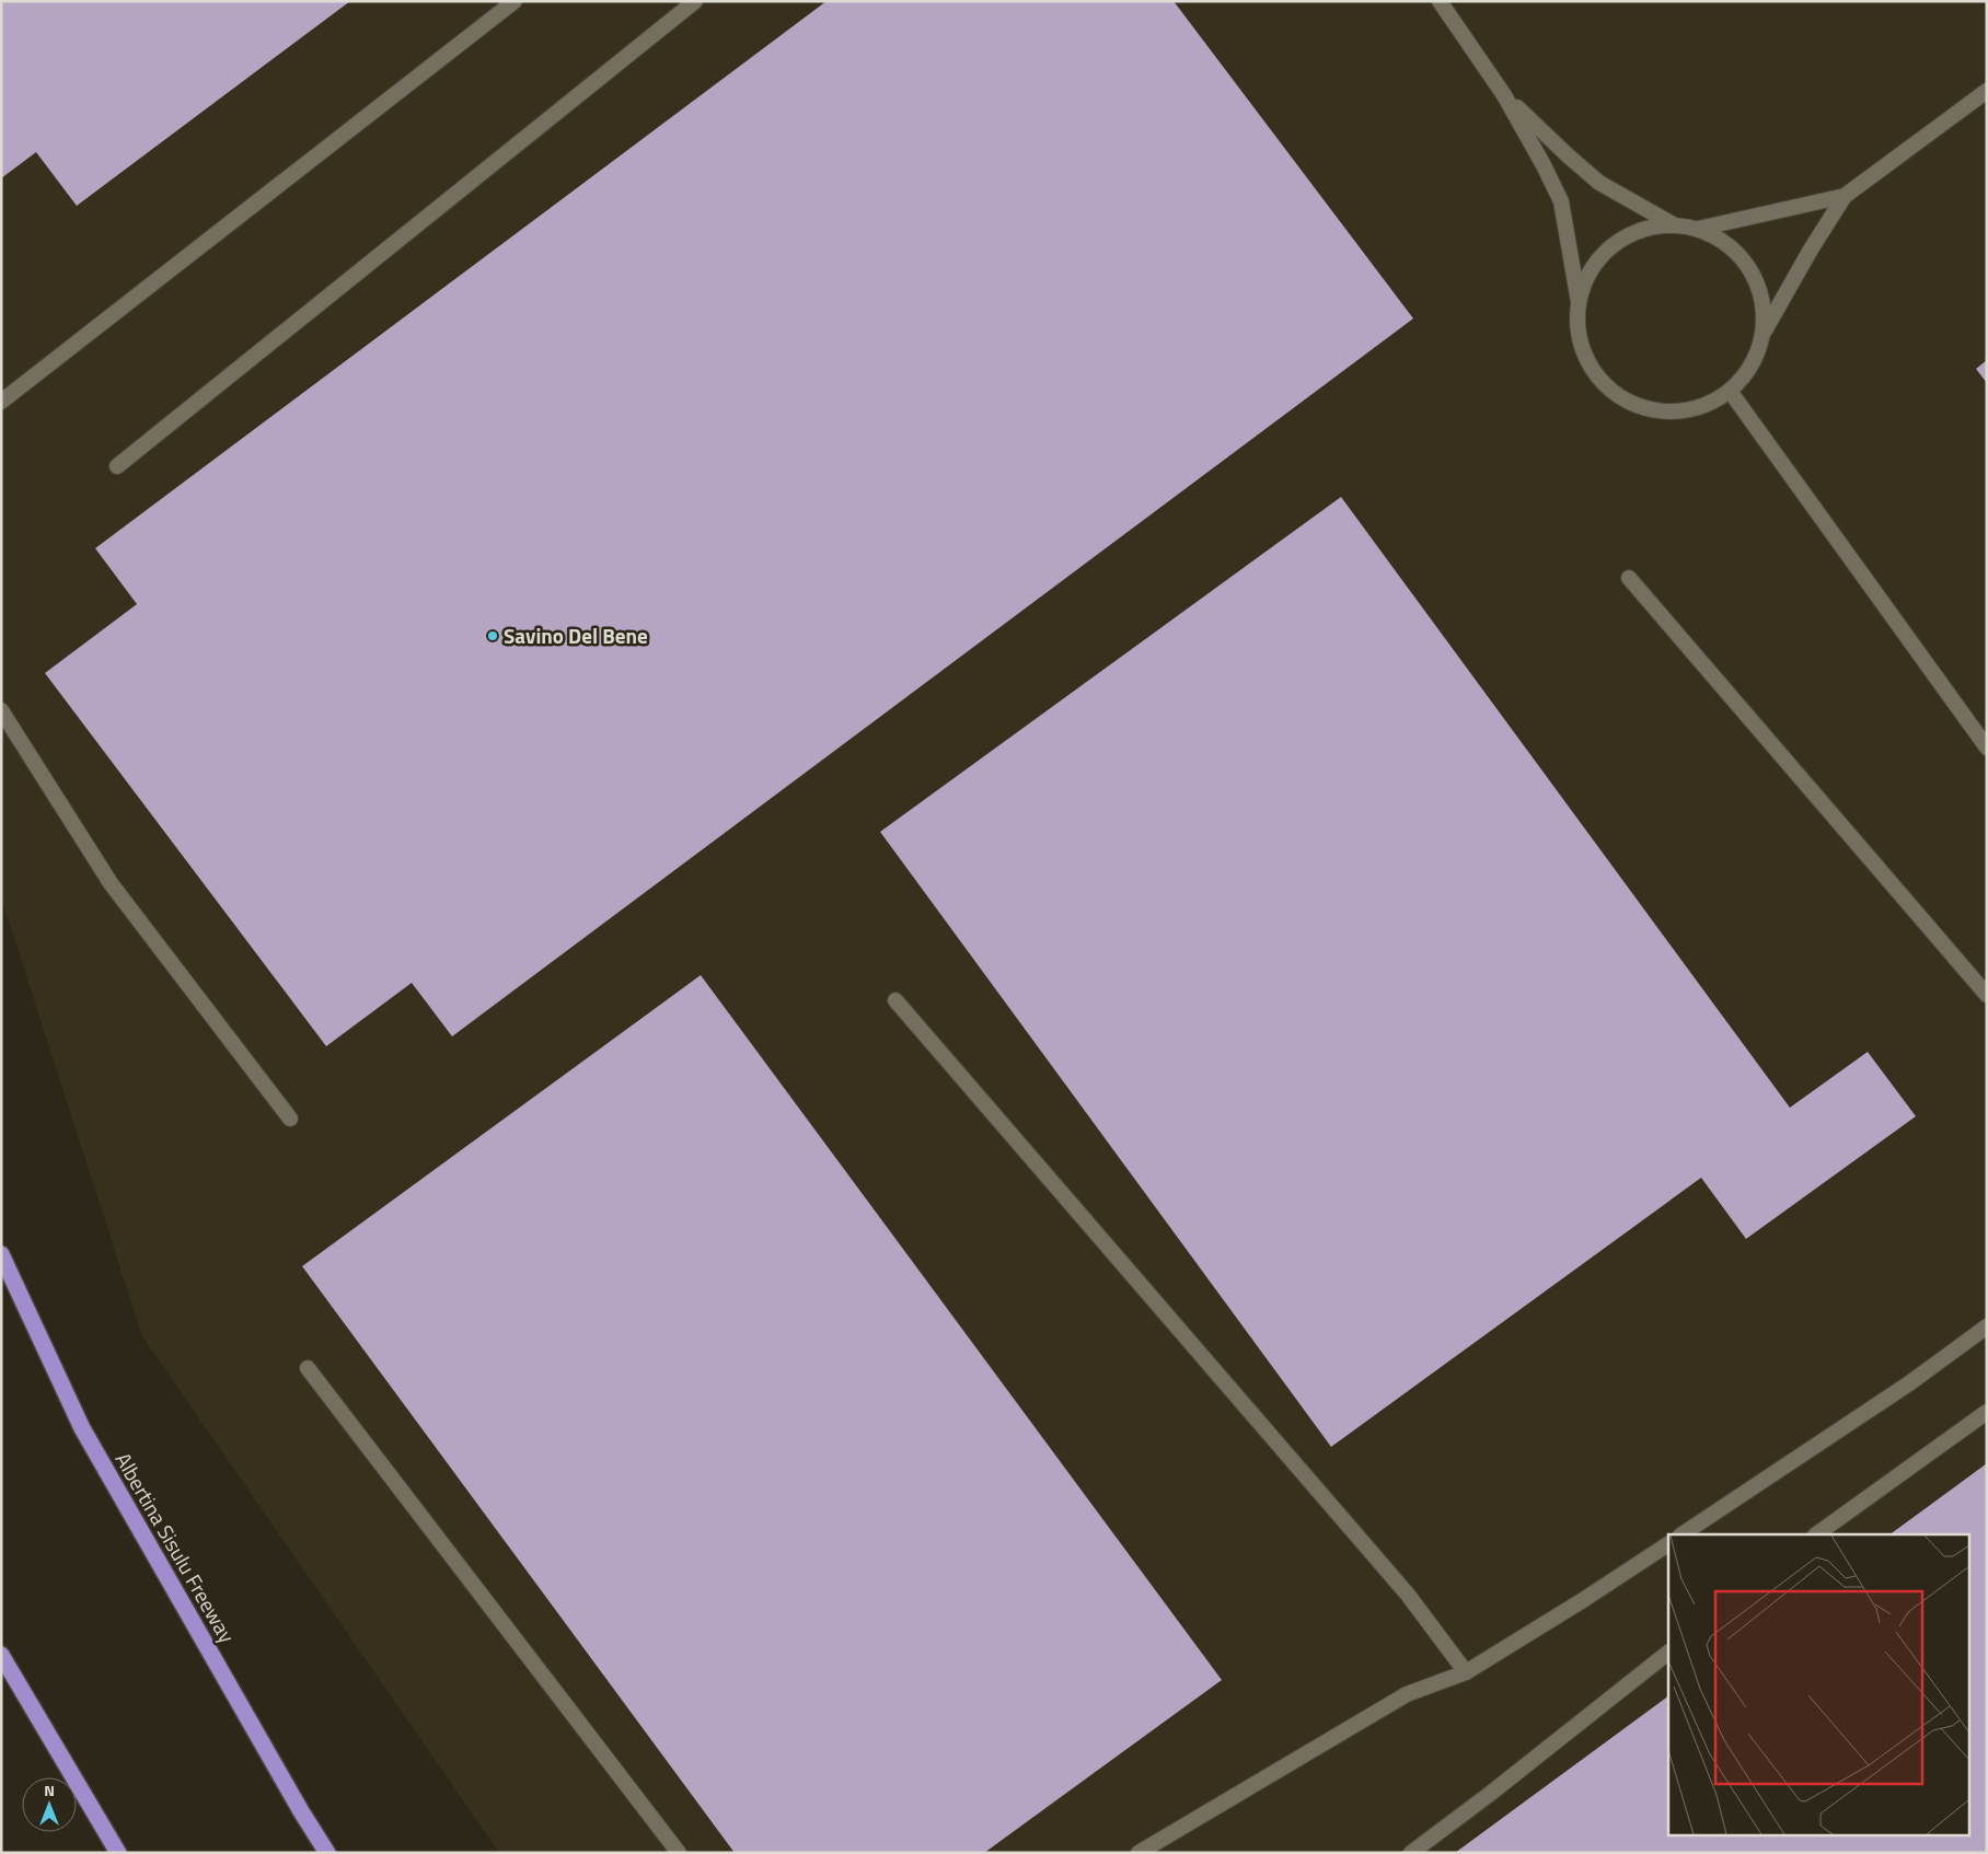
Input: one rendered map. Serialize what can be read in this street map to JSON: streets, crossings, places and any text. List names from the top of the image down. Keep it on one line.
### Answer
{"streets":{"highway":["Albertina Sisulu Freeway"]},"places":["Savino Del Bene"],"north":"top"}
